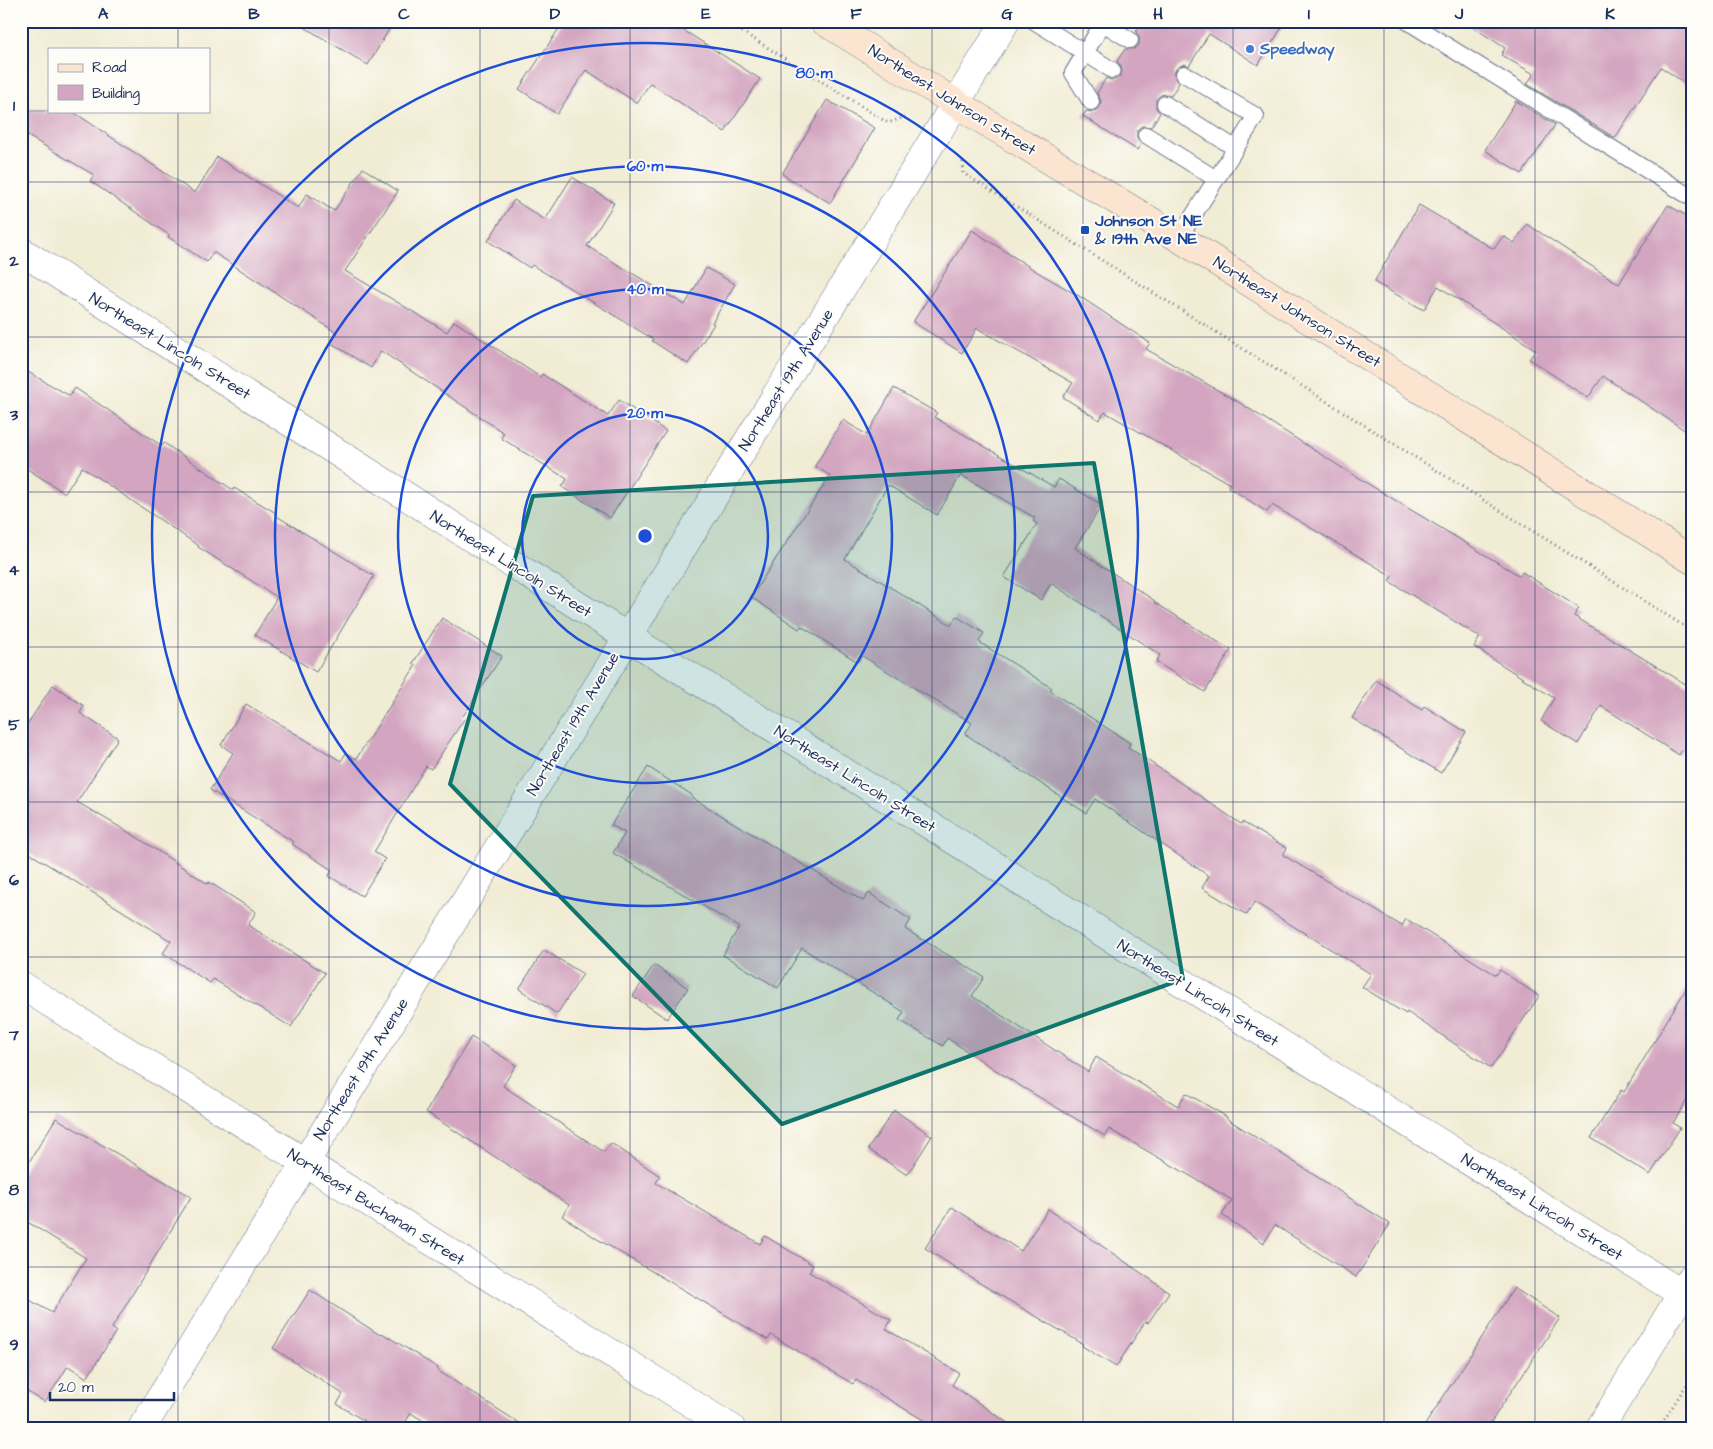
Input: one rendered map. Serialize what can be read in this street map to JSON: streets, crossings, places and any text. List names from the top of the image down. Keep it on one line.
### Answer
{"streets":{"main road":["Northeast Johnson Street"],"street":["Northeast Lincoln Street","Northeast 19th Avenue","Northeast Buchanan Street"]},"crossings":[["Northeast Johnson Street","Northeast 19th Avenue"],["Northeast Lincoln Street","Northeast 19th Avenue"],["Northeast 19th Avenue","Northeast Buchanan Street"]],"places":{"other":["Speedway"],"transit":["Johnson St NE & 19th Ave NE"]},"legend":["Road","Building"],"scale_bar":"20 m","grid":{"columns":["A","B","C","D","E","F","G","H","I","J","K"],"rows":["1","2","3","4","5","6","7","8","9"]},"rings":["80 m","60 m","40 m","20 m"]}
